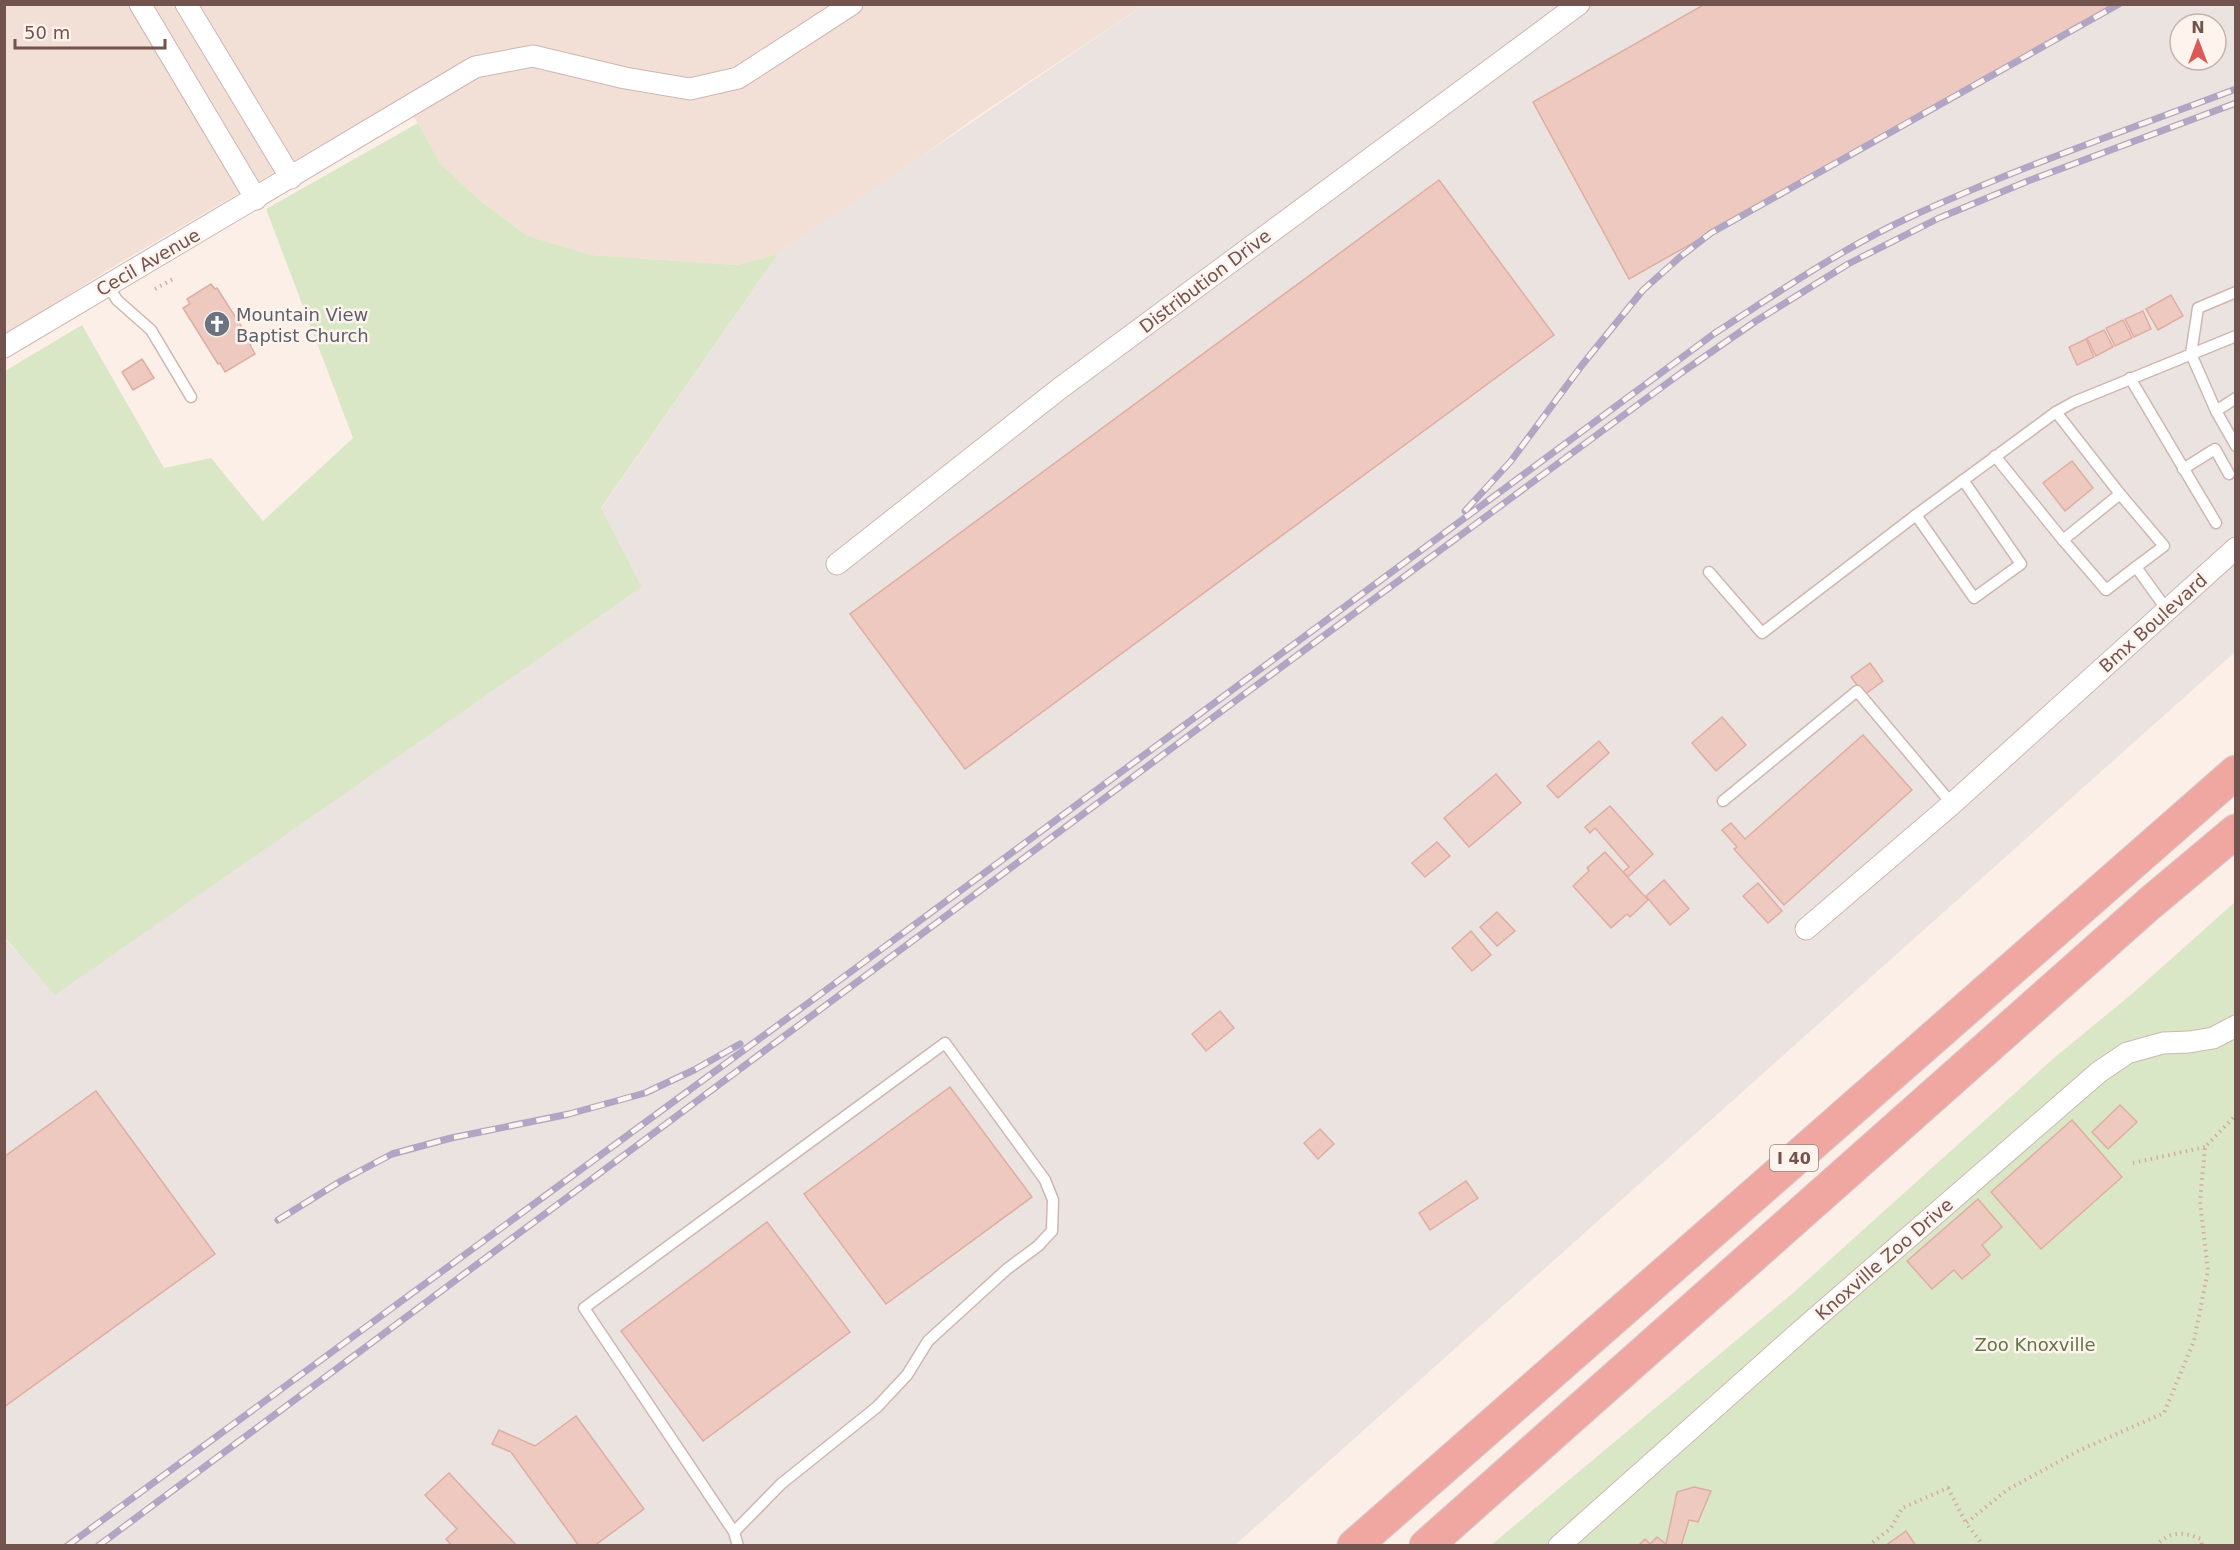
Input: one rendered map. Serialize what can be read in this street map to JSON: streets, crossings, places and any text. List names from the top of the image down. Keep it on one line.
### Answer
{"streets":{"highway":["I 40"],"street":["Cecil Avenue","Distribution Drive","Bmx Boulevard","Knoxville Zoo Drive"]},"parks":["Zoo Knoxville"],"places":{"church":["Mountain View Baptist Church"]},"scale_bar":"50 m","north":"top"}
